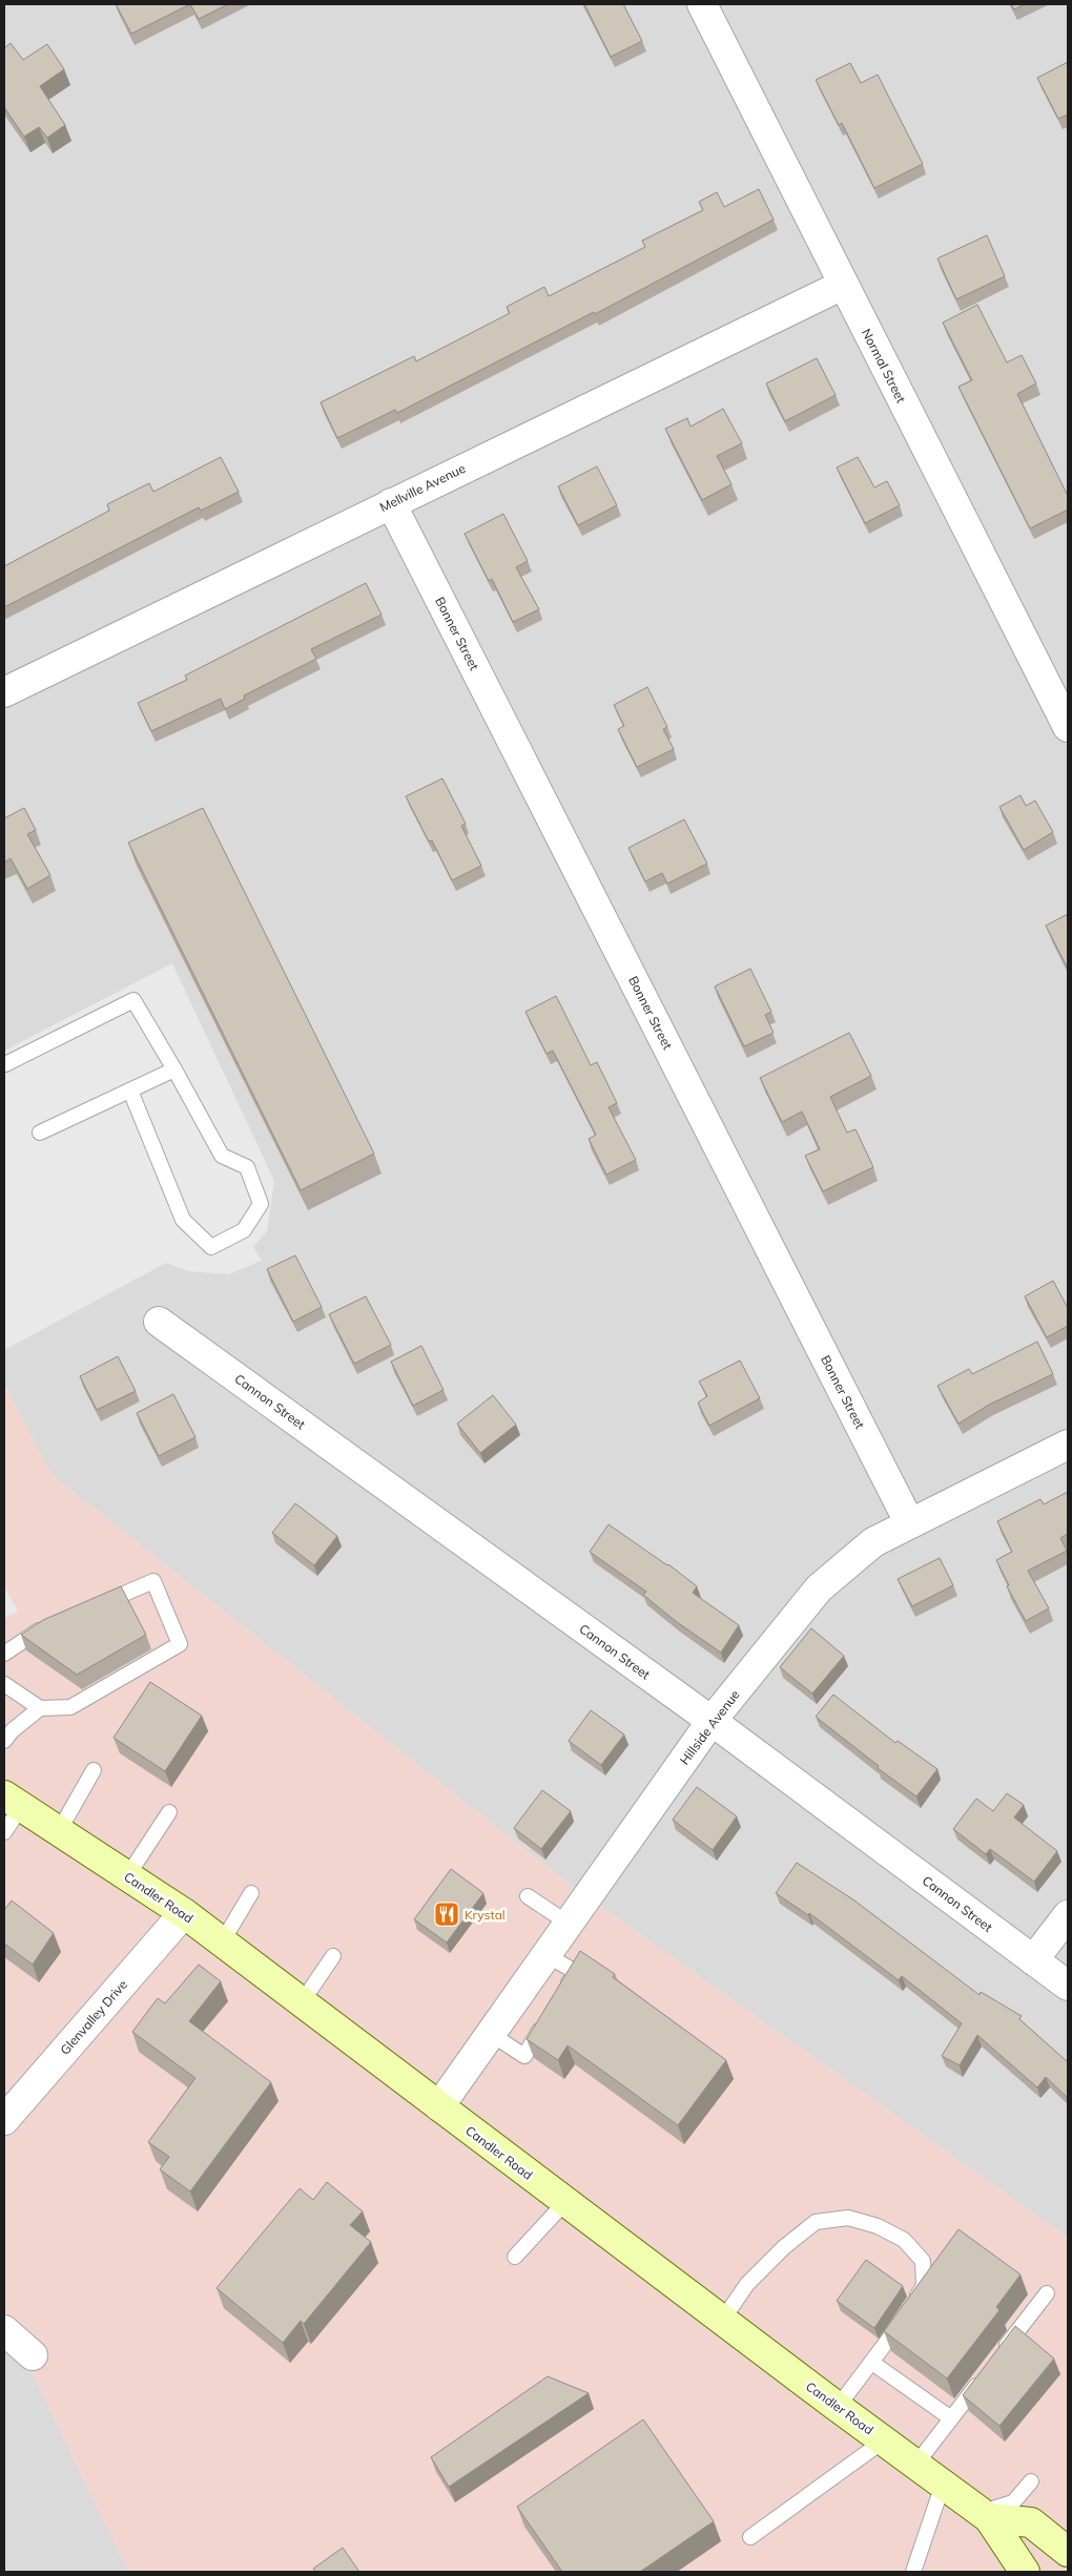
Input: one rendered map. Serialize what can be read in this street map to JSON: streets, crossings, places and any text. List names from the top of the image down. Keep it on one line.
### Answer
{"streets":{"main road":["Candler Road"],"street":["Normal Street","Mellville Avenue","Bonner Street","Cannon Street","Hillside Avenue","Glenvalley Drive"]},"crossings":[["Normal Street","Mellville Avenue"],["Mellville Avenue","Bonner Street"],["Bonner Street","Hillside Avenue"],["Cannon Street","Hillside Avenue"],["Hillside Avenue","Candler Road"],["Candler Road","Glenvalley Drive"]],"places":{"restaurant":["Krystal"]}}
